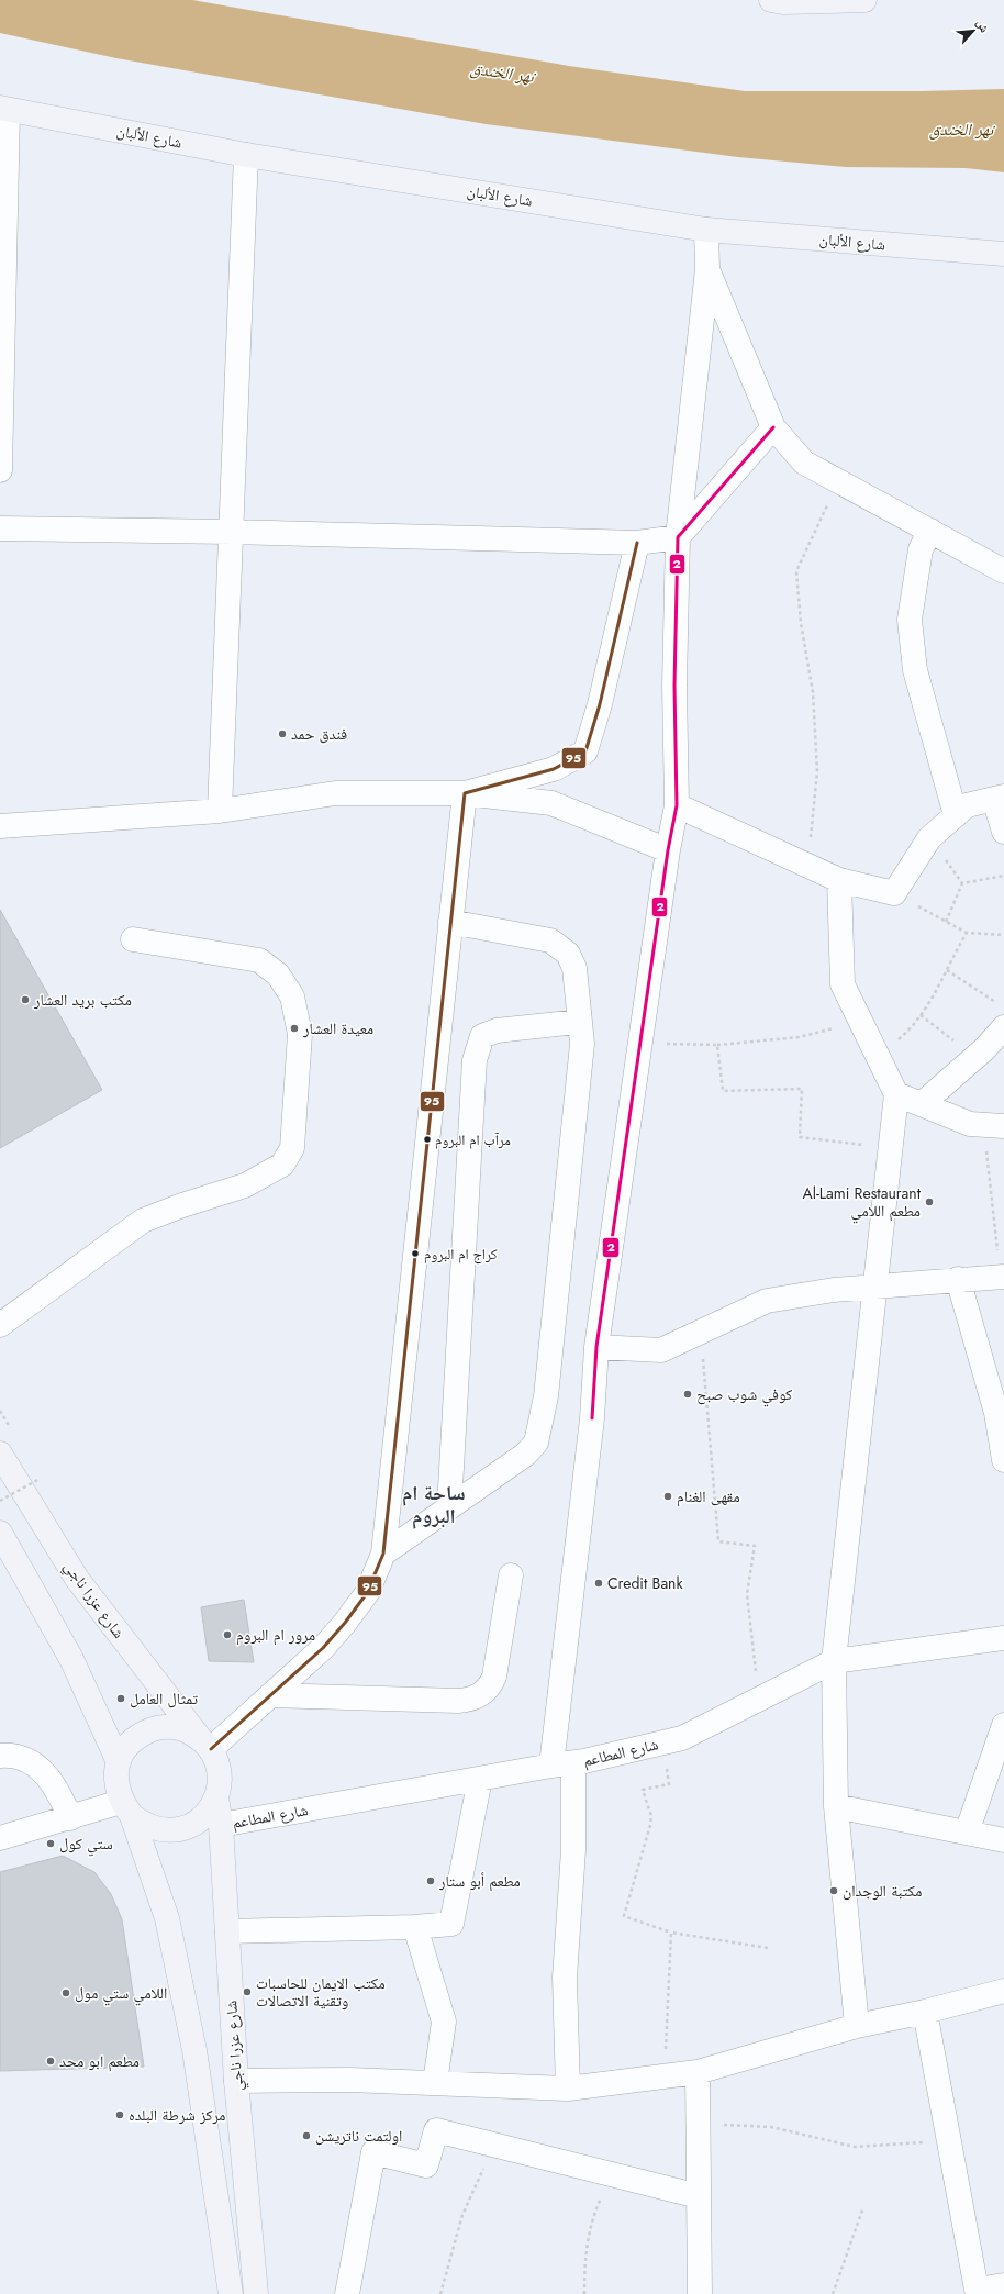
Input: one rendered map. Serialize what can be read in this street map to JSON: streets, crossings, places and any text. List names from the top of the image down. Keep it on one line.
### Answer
{"streets":{"main road":["شارع الألبان","شارع عزرا ناجي"],"street":["شارع المطاعم"]},"crossings":[["شارع عزرا ناجي","شارع المطاعم"]],"districts":["ساحة ام البروم"],"water":["نهر الخندق"],"places":["فندق حمد","مكتب بريد العشار","معيدة العشار","مرآب ام البروم","Al-Lami Restaurant مطعم اللامي","كراج ام البروم","كوفي شوب صبح","مقهى الغنام","Credit Bank","مرور ام البروم","تمثال العامل","ستي كول","مطعم أبو ستار","مكتبة الوجدان","مكتب الايمان للحاسبات وتقنية الاتصالات","اللامي ستي مول","مطعم ابو محد","مركز شرطة البلده","اولتمت ناتريشن"],"lines":["transit line 2","transit line 95"],"north":"top right"}
